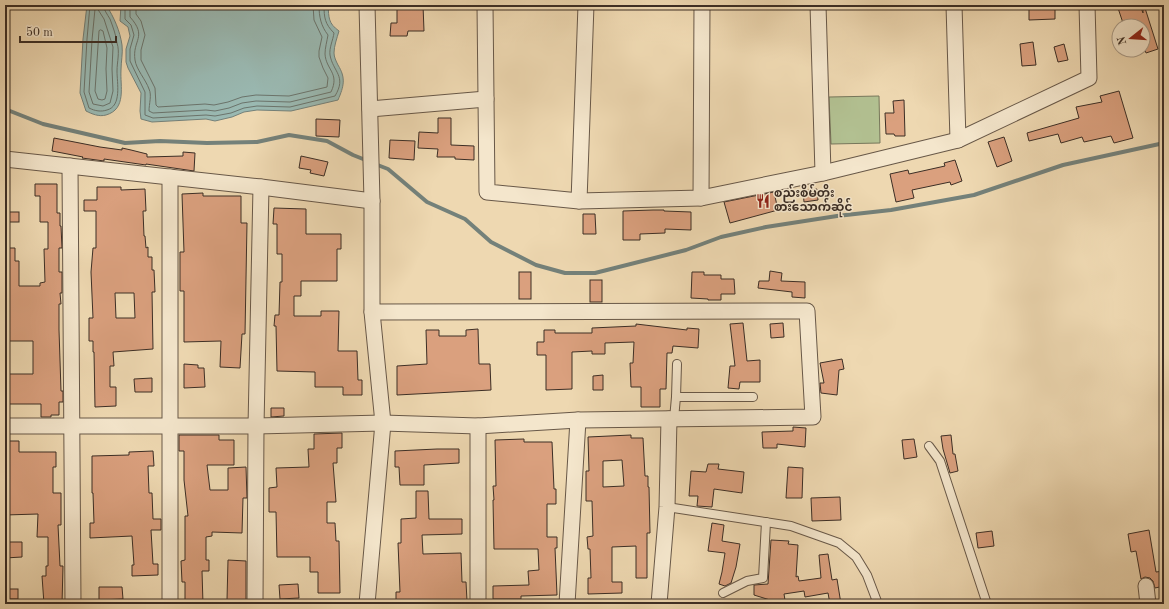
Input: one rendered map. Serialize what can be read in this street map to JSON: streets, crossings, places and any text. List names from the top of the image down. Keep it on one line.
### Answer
{"places":{"restaurant":["စည်းစိမ်တိုး စားသောက်ဆိုင်"]},"scale_bar":"50 m","north":"left"}
